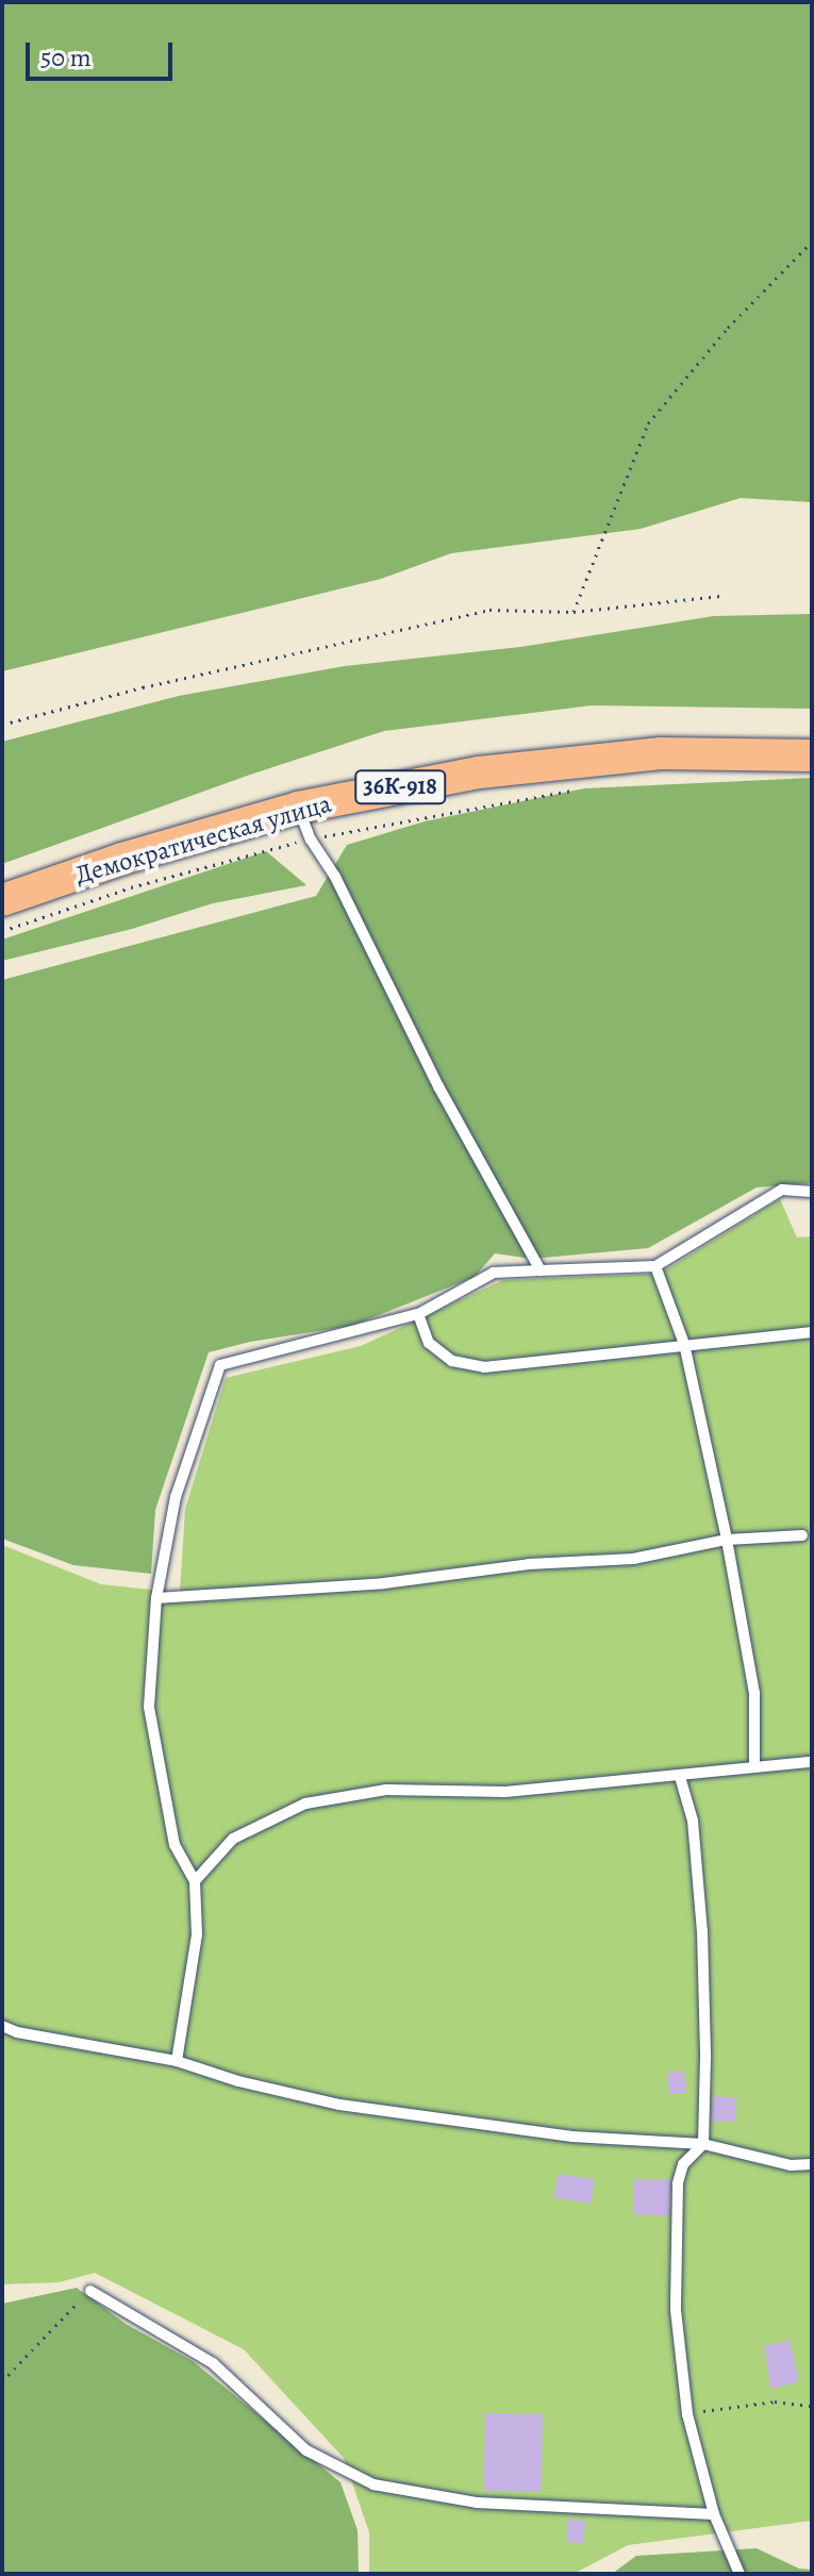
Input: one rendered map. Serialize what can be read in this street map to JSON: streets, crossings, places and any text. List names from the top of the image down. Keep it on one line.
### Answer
{"streets":{"main road":["36К-918","Демократическая улица"]},"scale_bar":"50 m"}
